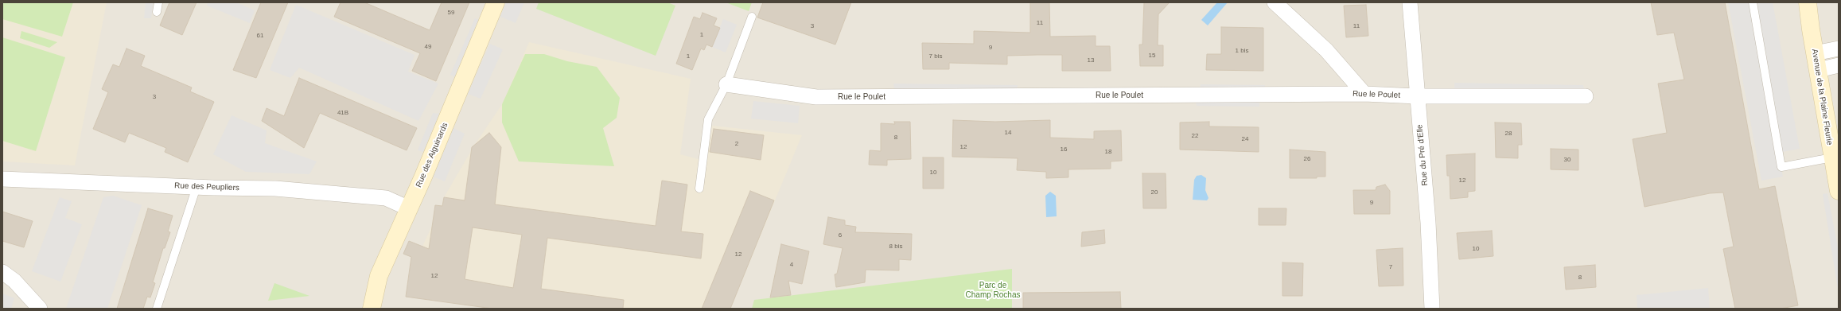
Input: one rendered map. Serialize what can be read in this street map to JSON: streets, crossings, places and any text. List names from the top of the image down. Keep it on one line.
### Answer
{"streets":{"street":["Rue le Poulet","Avenue de la Plaine Fleurie","Rue des Aiguinards","Rue du Pré d'Elle","Rue des Peupliers"]},"crossings":[["Rue le Poulet","Rue du Pré d'Elle"],["Rue des Aiguinards","Rue des Peupliers"]],"parks":["Parc de Champ Rochas"],"house_numbers":["59","11","3","11","1","61","49","9","1 bis","15","1","7 bis","13","3","41B","14","28","22","8","24","2","12","16","18","26","30","10","12","20","9","6","8 bis","10","12","4","7","12","8"]}
